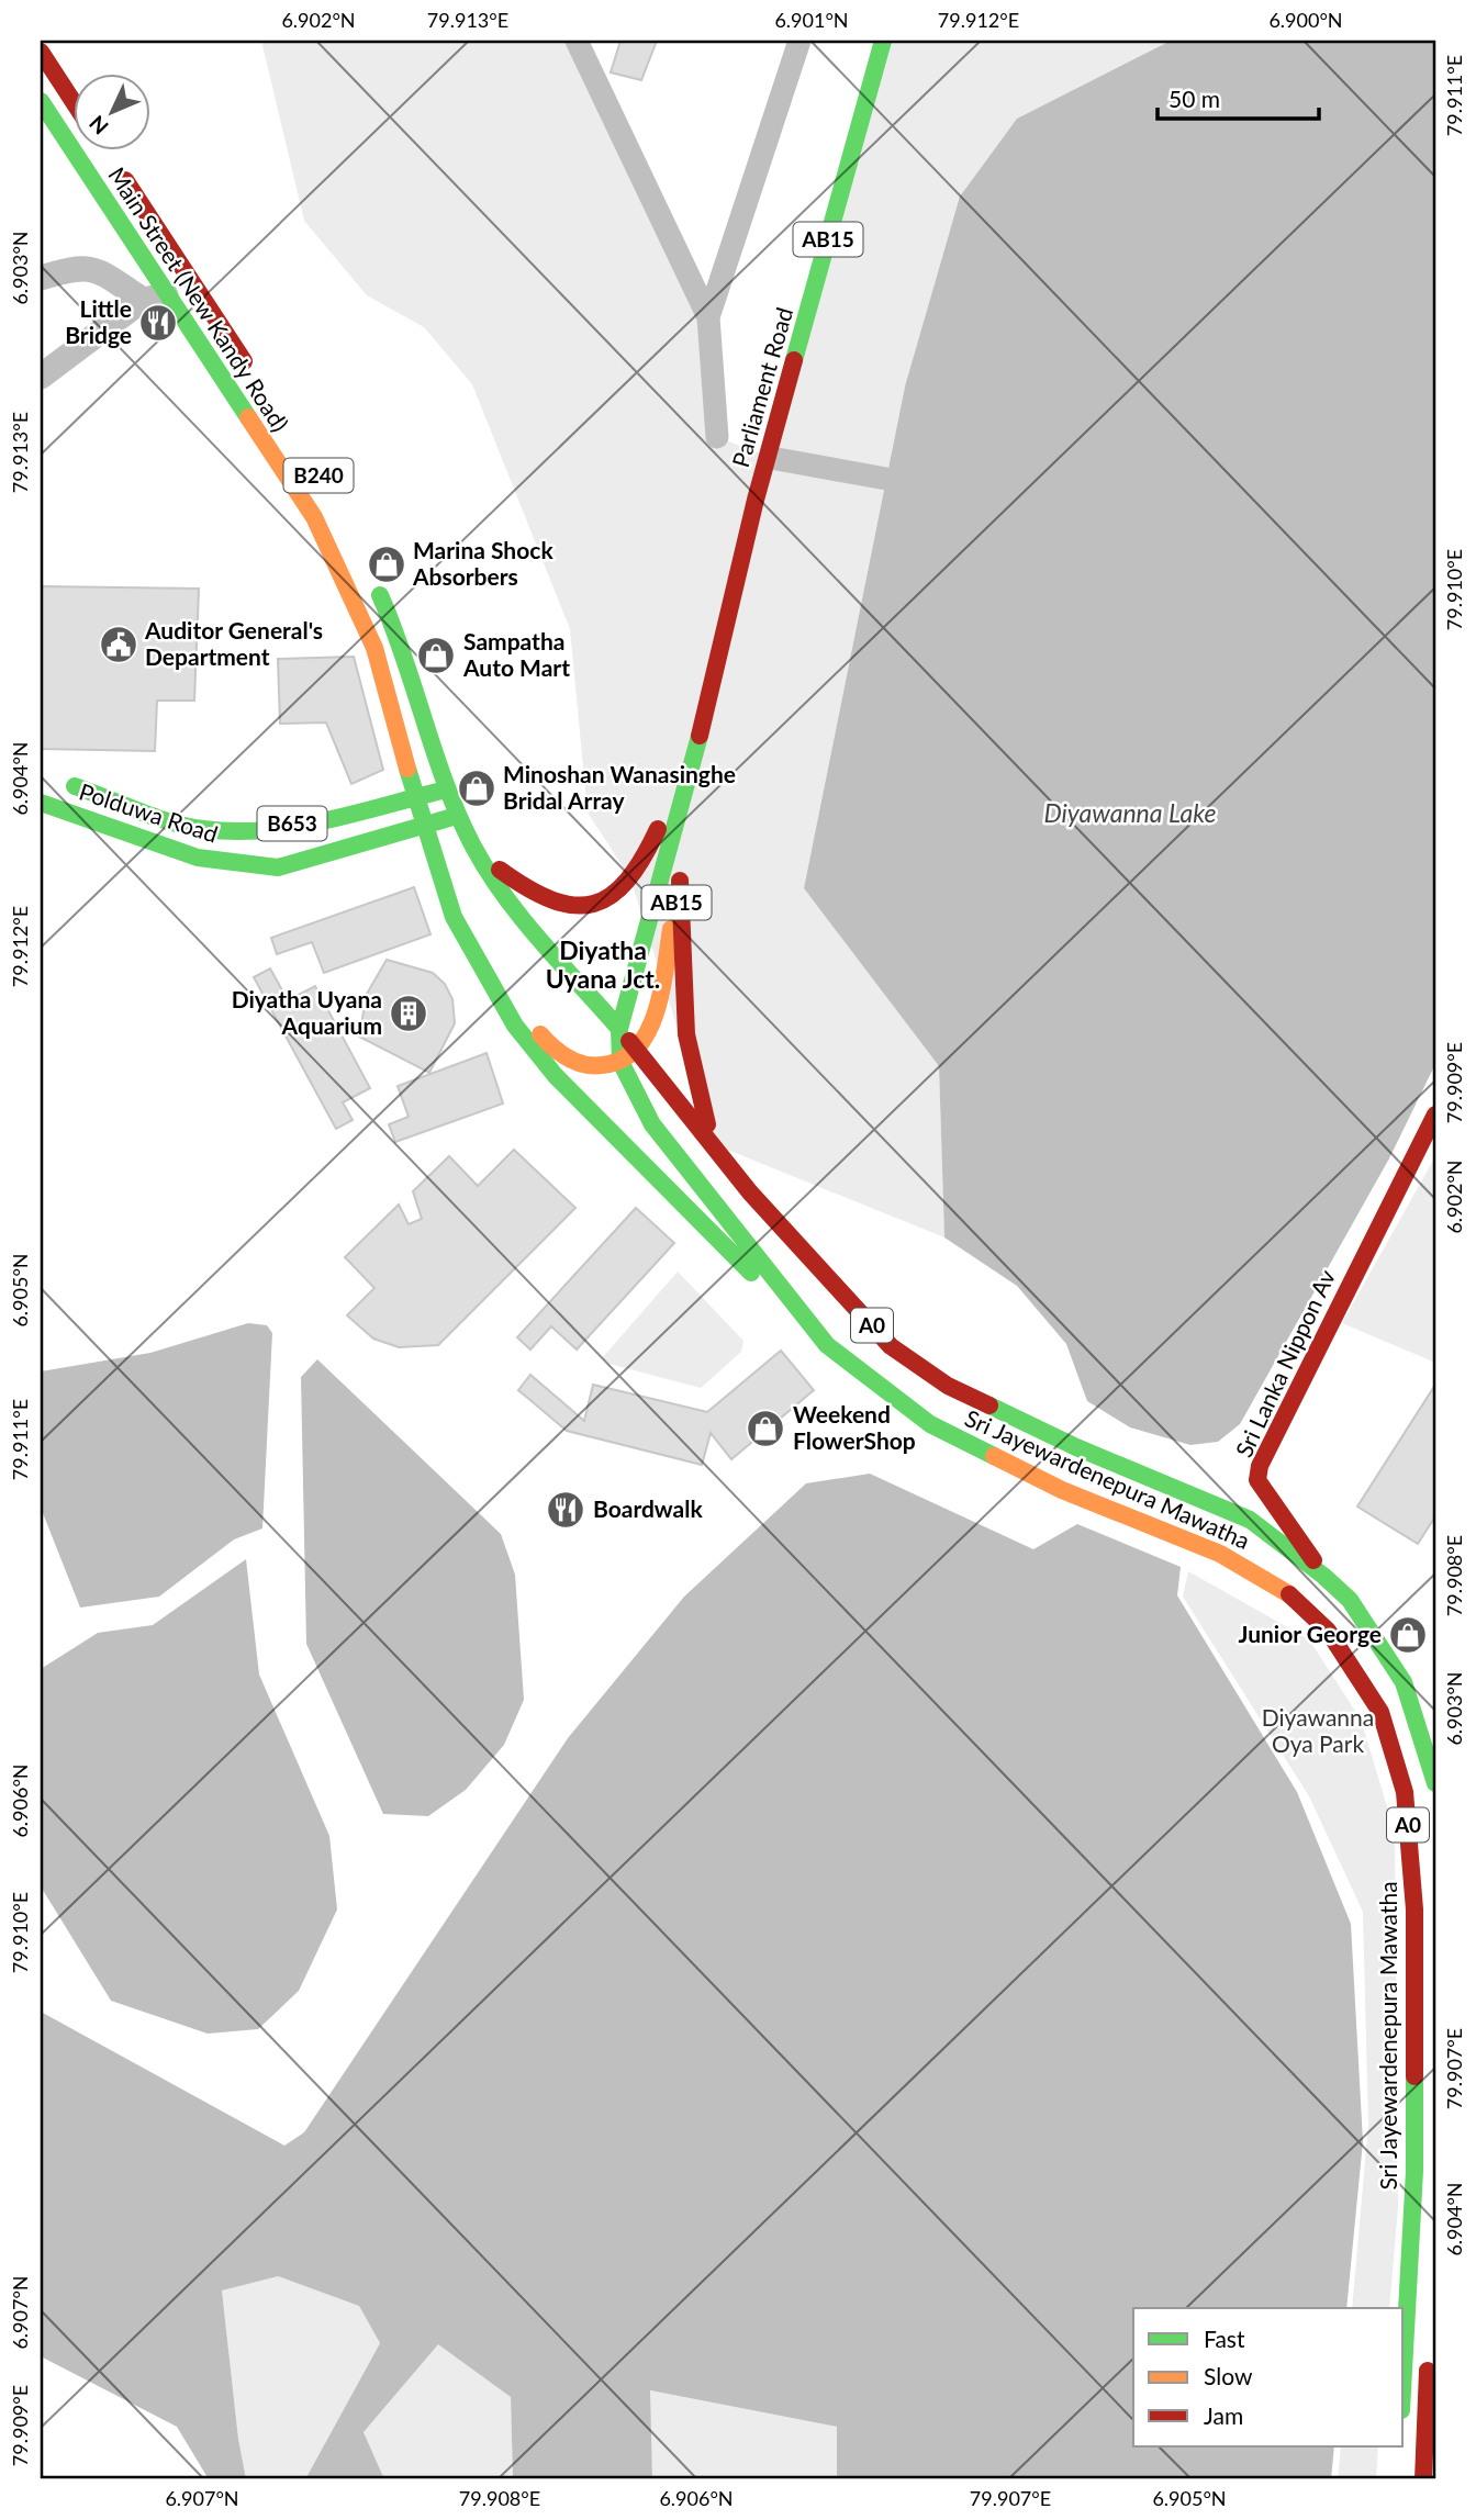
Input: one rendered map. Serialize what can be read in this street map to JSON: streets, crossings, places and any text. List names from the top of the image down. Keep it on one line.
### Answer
{"streets":{"main road":["AB15","Main Street (New Kandy Road)","Parliament Road","B240","Polduwa Road","B653","A0","Sri Lanka Nippon Av","Sri Jayewardenepura Mawatha"]},"crossings":[["Main Street (New Kandy Road)","Polduwa Road"],["Parliament Road","Sri Jayewardenepura Mawatha"],["Sri Lanka Nippon Av","Sri Jayewardenepura Mawatha"]],"districts":["Diyatha Uyana Jct."],"water":["Diyawanna Lake"],"parks":["Diyawanna Oya Park"],"places":{"restaurant":["Little Bridge","Boardwalk"],"shop":["Marina Shock Absorbers","Sampatha Auto Mart","Minoshan Wanasinghe Bridal Array","Weekend FlowerShop","Junior George"],"public building":["Auditor General's Department"],"building":["Diyatha Uyana Aquarium"]},"legend":["Fast","Slow","Jam"],"scale_bar":"50 m","north":"bottom left","coordinates":["6.902°N","79.913°E","6.901°N","79.912°E","6.900°N","79.911°E","6.903°N","79.910°E","6.904°N","79.909°E","6.905°N","79.908°E","6.906°N","79.907°E","6.907°N"]}
